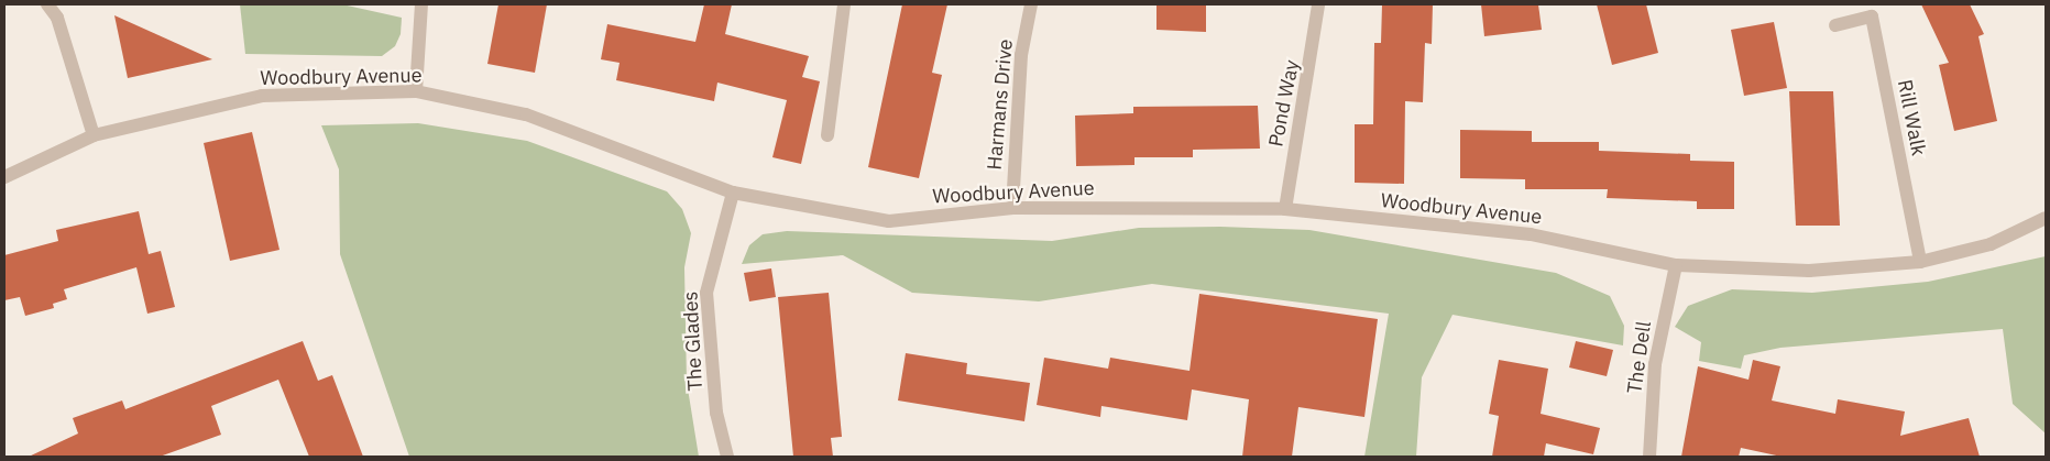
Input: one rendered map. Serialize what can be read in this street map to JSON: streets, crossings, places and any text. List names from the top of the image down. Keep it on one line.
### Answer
{"streets":{"street":["Woodbury Avenue","Pond Way","Harmans Drive","Rill Walk","The Glades","The Dell"]},"crossings":[["Woodbury Avenue","Pond Way"],["Woodbury Avenue","Harmans Drive"],["Woodbury Avenue","Rill Walk"],["Woodbury Avenue","The Glades"],["Woodbury Avenue","The Dell"]]}
